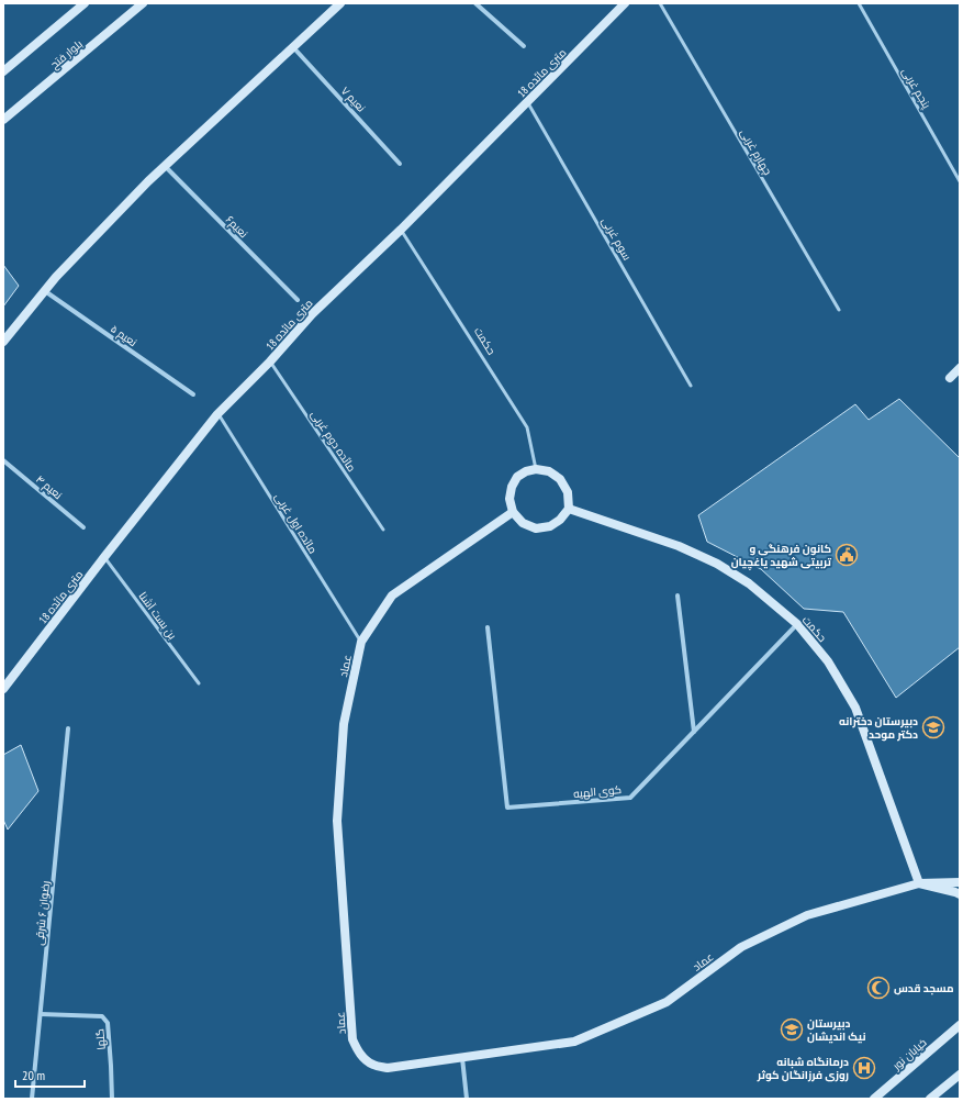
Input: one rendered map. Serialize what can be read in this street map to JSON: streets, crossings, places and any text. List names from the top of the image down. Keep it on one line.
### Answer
{"streets":{"street":["بلوار فتح","18 متری مائده","نعیم ۷","نعیم۶","نعیم ۵","حکمت","نعیم ۴","عماد","کوی الهیه","رضوان ۶ شرقی","گلها","خیابان نور"],"lane":["پنجم غربی","چهارم غربی","سوم غربی","مائده دوم غربی","مائده اول غربی","بن بست آشنا"]},"crossings":[["18 متری مائده","سوم غربی"],["18 متری مائده","حکمت"],["18 متری مائده","مائده دوم غربی"],["18 متری مائده","مائده اول غربی"],["18 متری مائده","بن بست آشنا"],["حکمت","عماد"],["حکمت","کوی الهیه"],["مائده اول غربی","عماد"],["رضوان ۶ شرقی","گلها"]],"places":{"public building":["کانون فرهنگی و تربیتی شهید یاغچیان"],"school or university":["دبیرستان دخترانه دکتر موحد","دبیرستان نیک اندیشان"],"mosque":["مسجد قدس"],"hospital":["درمانگاه شبانه روزی فرزانگان کوثر"]},"scale_bar":"20 m"}
